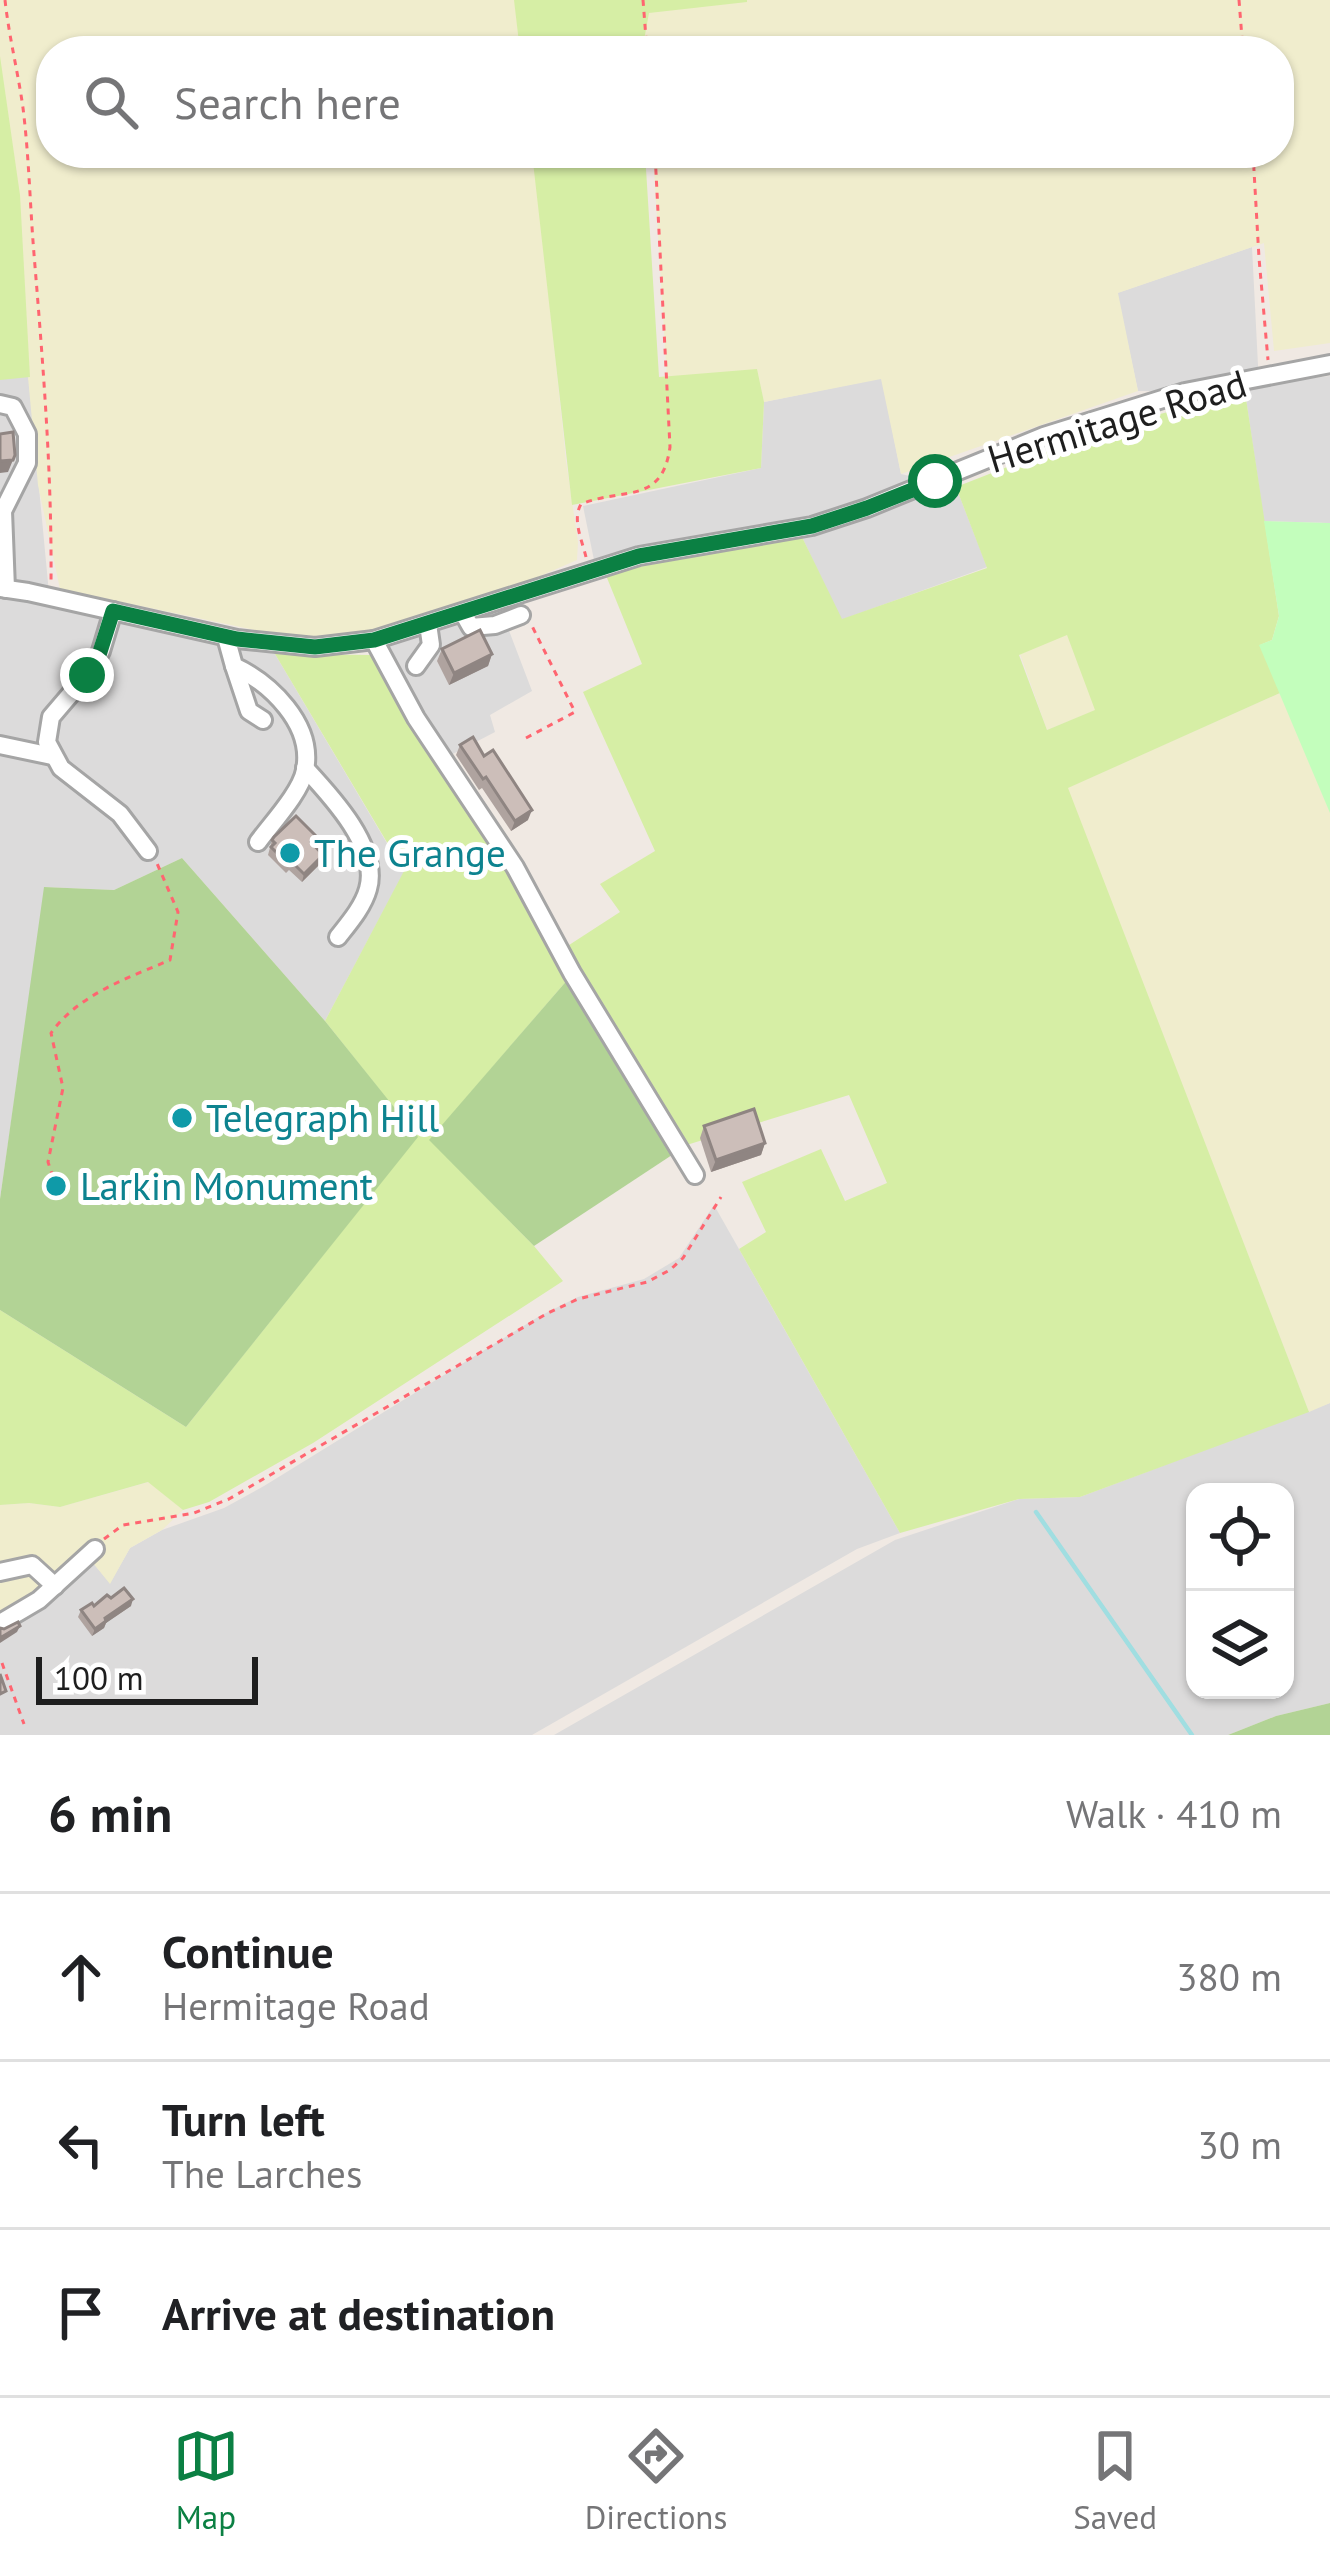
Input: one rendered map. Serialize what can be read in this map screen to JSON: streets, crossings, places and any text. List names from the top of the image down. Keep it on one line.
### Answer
{"streets":{"street":["Hermitage Road"]},"places":["The Grange","Telegraph Hill","Larkin Monument"],"scale_bar":"100 m","page":{"search":"Search here","scale":"100 m","heading":["6 min","Walk · 410 m"],"list":[["Continue","Hermitage Road","380 m"],["Turn left","The Larches","30 m"],"Arrive at destination"],"nav":["Map","Directions","Saved"]}}
